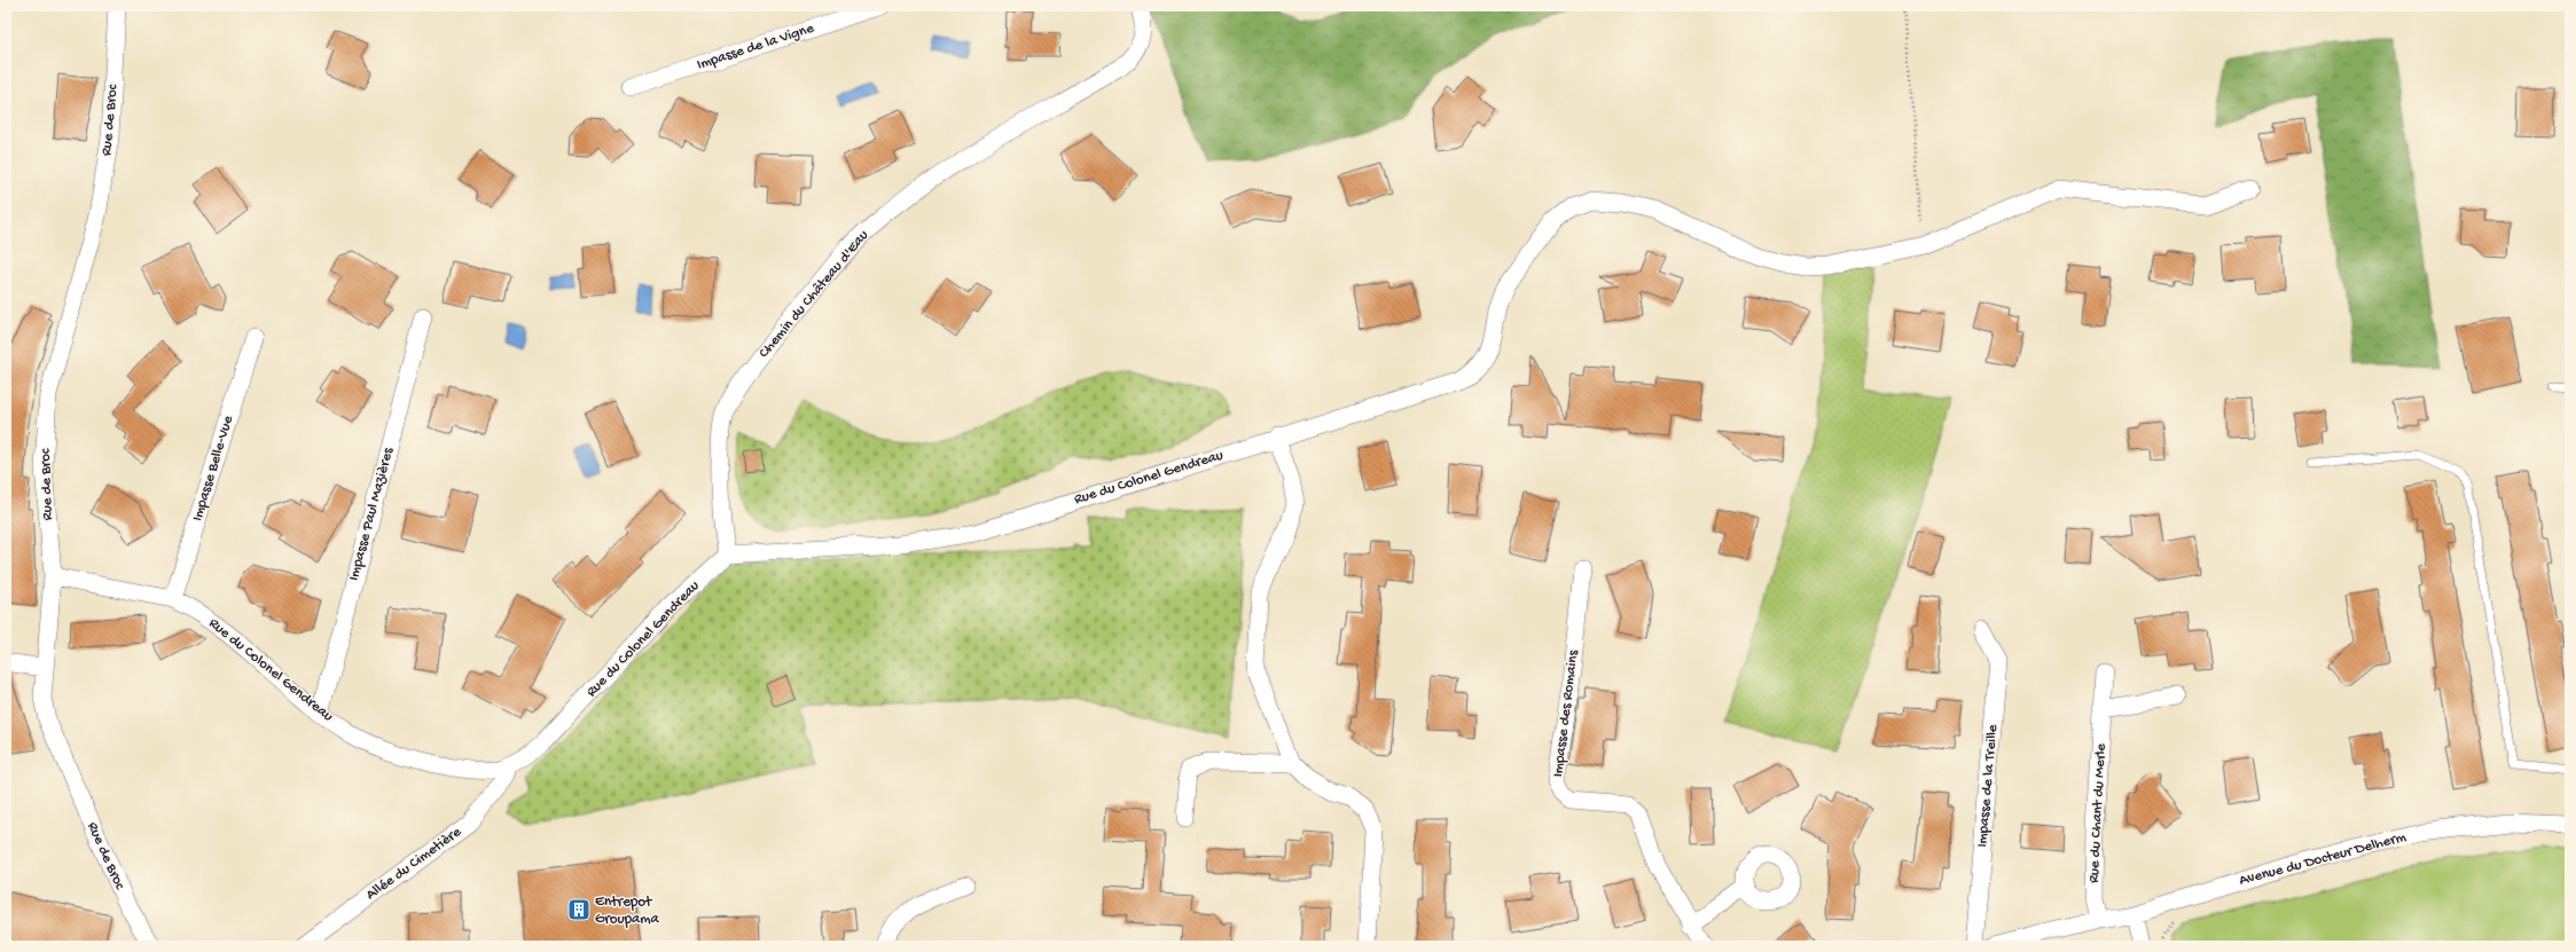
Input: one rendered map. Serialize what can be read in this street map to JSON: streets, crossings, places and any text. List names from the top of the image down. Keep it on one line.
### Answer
{"streets":{"street":["Impasse de la Vigne","Rue de Broc","Chemin du Château d'Eau","Impasse Belle-Vue","Rue du Colonel Gendreau","Impasse Paul Mazières","Impasse des Romains","Impasse de la Treille","Rue du Chant du Merle","Avenue du Docteur Delherm","Allée du Cimetière"]},"crossings":[["Rue de Broc","Rue du Colonel Gendreau"],["Chemin du Château d'Eau","Rue du Colonel Gendreau"],["Impasse Belle-Vue","Rue du Colonel Gendreau"],["Rue du Colonel Gendreau","Impasse Paul Mazières"],["Rue du Colonel Gendreau","Allée du Cimetière"],["Rue du Chant du Merle","Avenue du Docteur Delherm"]],"places":{"building":["Entrepot Groupama"]}}
